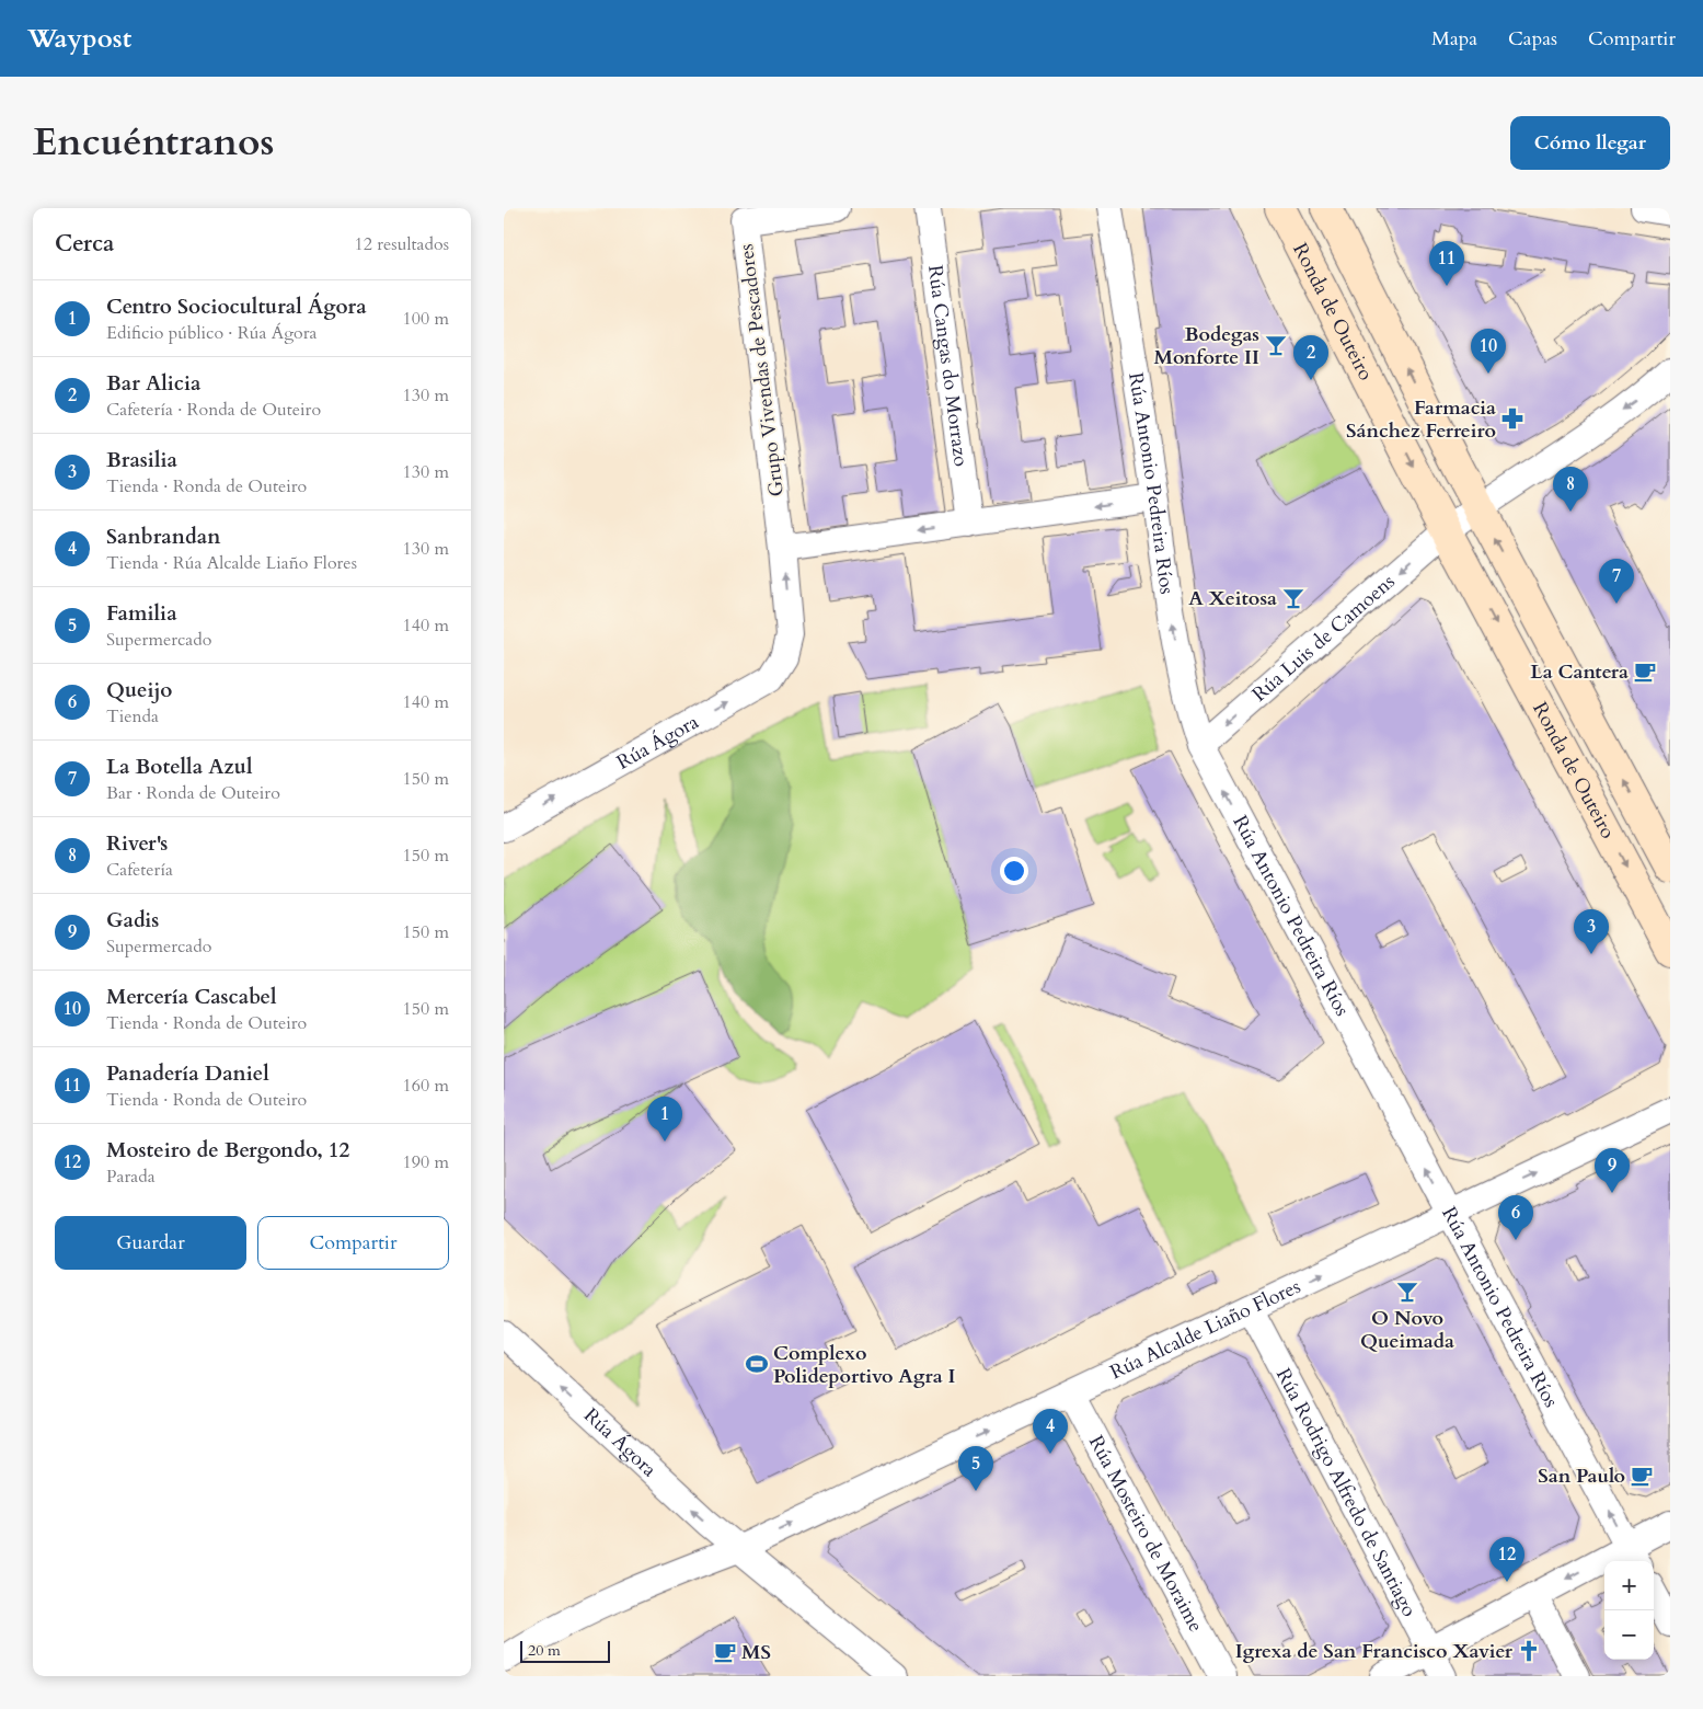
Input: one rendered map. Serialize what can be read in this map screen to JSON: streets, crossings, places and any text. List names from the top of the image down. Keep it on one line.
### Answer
{"streets":{"main road":["Ronda de Outeiro"],"street":["Rúa Cangas do Morrazo","Grupo Vivendas de Pescadores","Rúa Antonio Pedreira Ríos","Rúa Luis de Camoens","Rúa Ágora","Rúa Alcalde Liaño Flores","Rúa Rodrigo Alfredo de Santiago","Rúa Mosteiro de Moraime"]},"crossings":[["Ronda de Outeiro","Rúa Luis de Camoens"],["Grupo Vivendas de Pescadores","Rúa Ágora"],["Rúa Antonio Pedreira Ríos","Rúa Luis de Camoens"],["Rúa Antonio Pedreira Ríos","Rúa Alcalde Liaño Flores"],["Rúa Ágora","Rúa Alcalde Liaño Flores"],["Rúa Alcalde Liaño Flores","Rúa Rodrigo Alfredo de Santiago"],["Rúa Alcalde Liaño Flores","Rúa Mosteiro de Moraime"]],"one_way":["Rúa Antonio Pedreira Ríos","Rúa Luis de Camoens","Rúa Alcalde Liaño Flores"],"places":{"bar":["Bodegas Monforte II","A Xeitosa","O Novo Queimada"],"pharmacy":["Farmacia Sánchez Ferreiro"],"cafe":["La Cantera","San Paulo","MS"],"sports":["Complexo Polideportivo Agra I"],"church":["Igrexa de San Francisco Xavier"]},"scale_bar":"20 m","page":{"header":"Waypost","nav":["Mapa","Capas","Compartir"],"title":"Encuéntranos","buttons":["Cómo llegar",["Guardar","Compartir"]],"heading":["Cerca","12 resultados"],"pins":["11","10","2","8","7","3","1","9","6","4","5","12"],"list":[{"mark":"1","name":"Centro Sociocultural Ágora","note":"Edificio público · Rúa Ágora","value":"100 m"},{"mark":"2","name":"Bar Alicia","note":"Cafetería · Ronda de Outeiro","value":"130 m"},{"mark":"3","name":"Brasilia","note":"Tienda · Ronda de Outeiro","value":"130 m"},{"mark":"4","name":"Sanbrandan","note":"Tienda · Rúa Alcalde Liaño Flores","value":"130 m"},{"mark":"5","name":"Familia","note":"Supermercado","value":"140 m"},{"mark":"6","name":"Queijo","note":"Tienda","value":"140 m"},{"mark":"7","name":"La Botella Azul","note":"Bar · Ronda de Outeiro","value":"150 m"},{"mark":"8","name":"River's","note":"Cafetería","value":"150 m"},{"mark":"9","name":"Gadis","note":"Supermercado","value":"150 m"},{"mark":"10","name":"Mercería Cascabel","note":"Tienda · Ronda de Outeiro","value":"150 m"},{"mark":"11","name":"Panadería Daniel","note":"Tienda · Ronda de Outeiro","value":"160 m"},{"mark":"12","name":"Mosteiro de Bergondo, 12","note":"Parada","value":"190 m"}],"map_buttons":["+","−"],"scale":"20 m"}}
